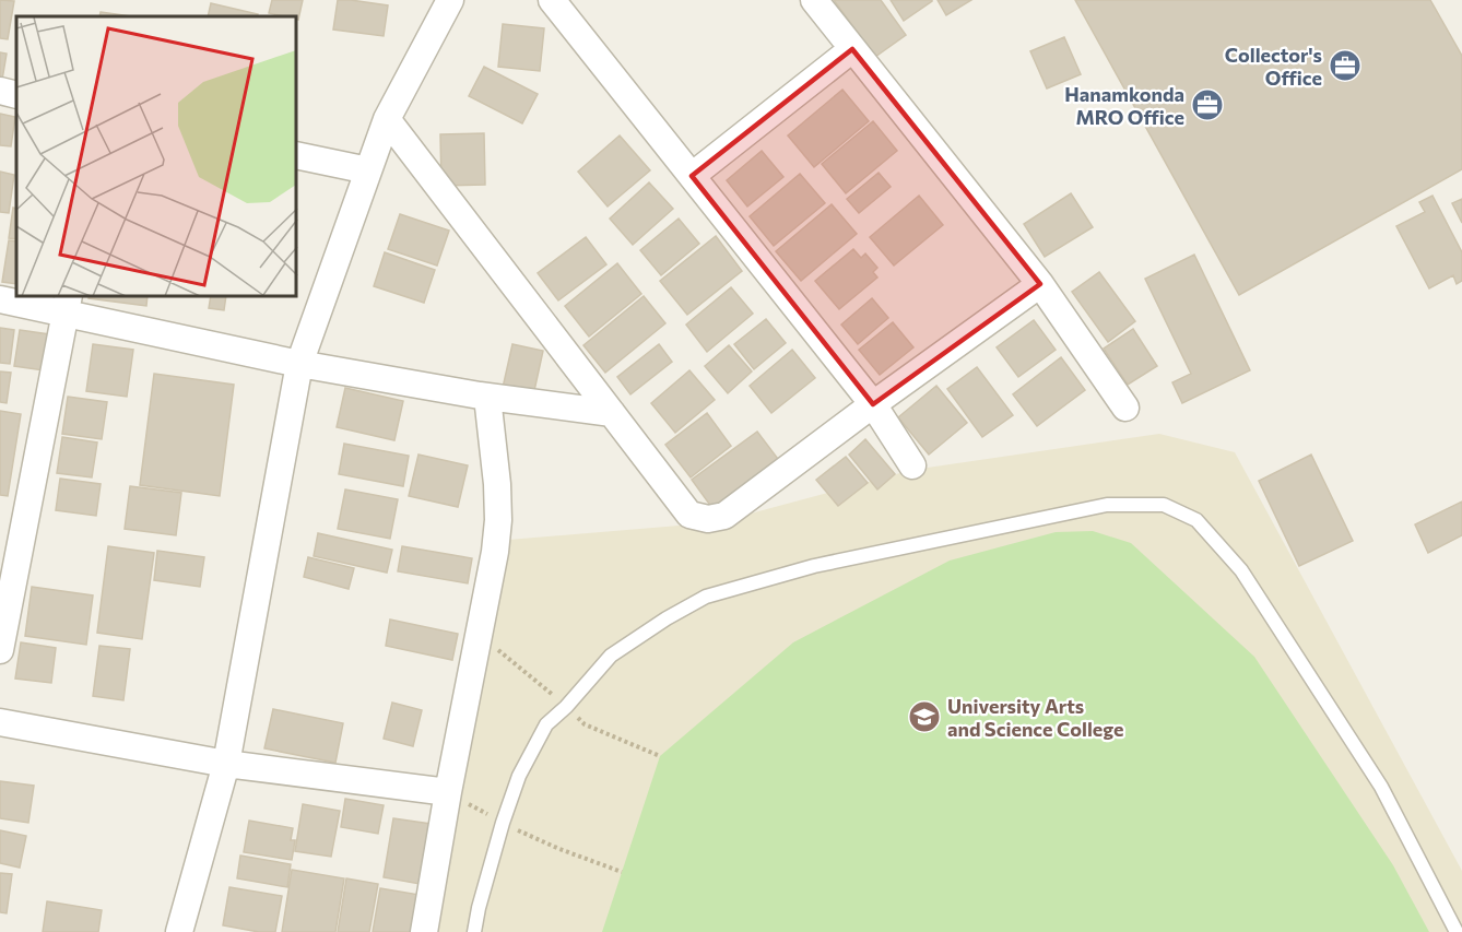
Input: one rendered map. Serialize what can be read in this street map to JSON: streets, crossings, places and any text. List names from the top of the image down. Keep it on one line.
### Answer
{"places":{"office":["Collector's Office","Hanamkonda MRO Office"],"school or university":["University Arts and Science College"]}}
